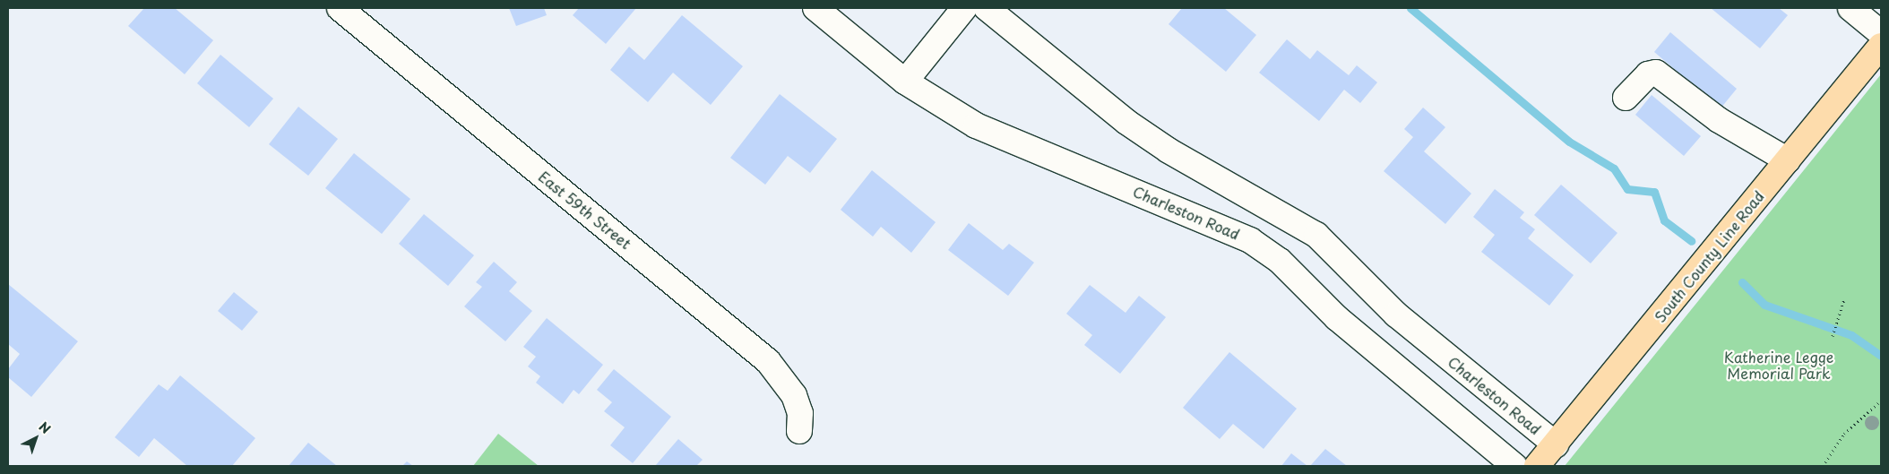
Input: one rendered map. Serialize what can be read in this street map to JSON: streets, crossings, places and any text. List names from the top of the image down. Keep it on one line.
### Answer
{"streets":{"main road":["South County Line Road"],"street":["East 59th Street","Charleston Road"]},"crossings":[["Charleston Road","South County Line Road"]],"parks":["Katherine Legge Memorial Park"],"north":"top right"}
